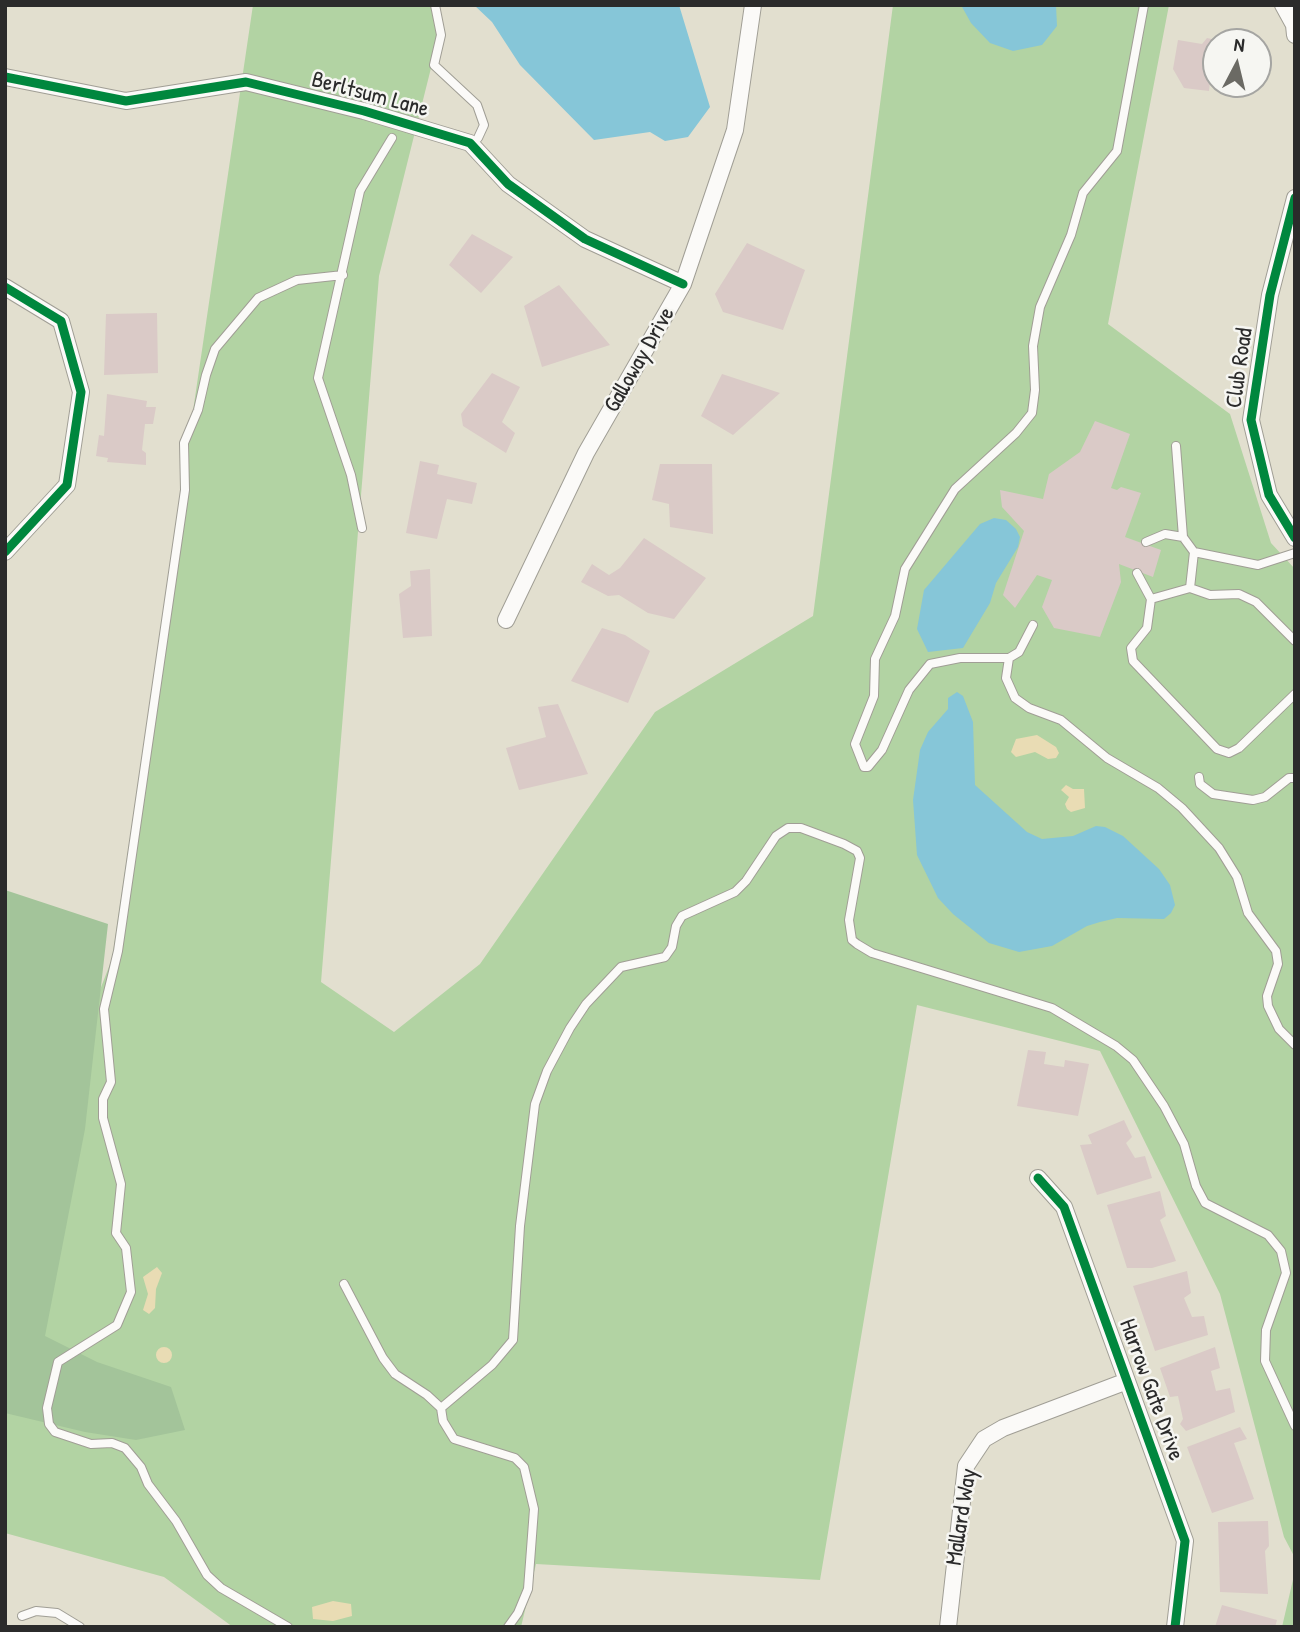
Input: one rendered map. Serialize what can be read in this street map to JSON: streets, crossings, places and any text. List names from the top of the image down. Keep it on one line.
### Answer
{"streets":{"street":["Berltsum Lane","Galloway Drive","Club Road","Harrow Gate Drive","Mallard Way"]},"crossings":[["Berltsum Lane","Galloway Drive"],["Harrow Gate Drive","Mallard Way"]],"north":"top"}
